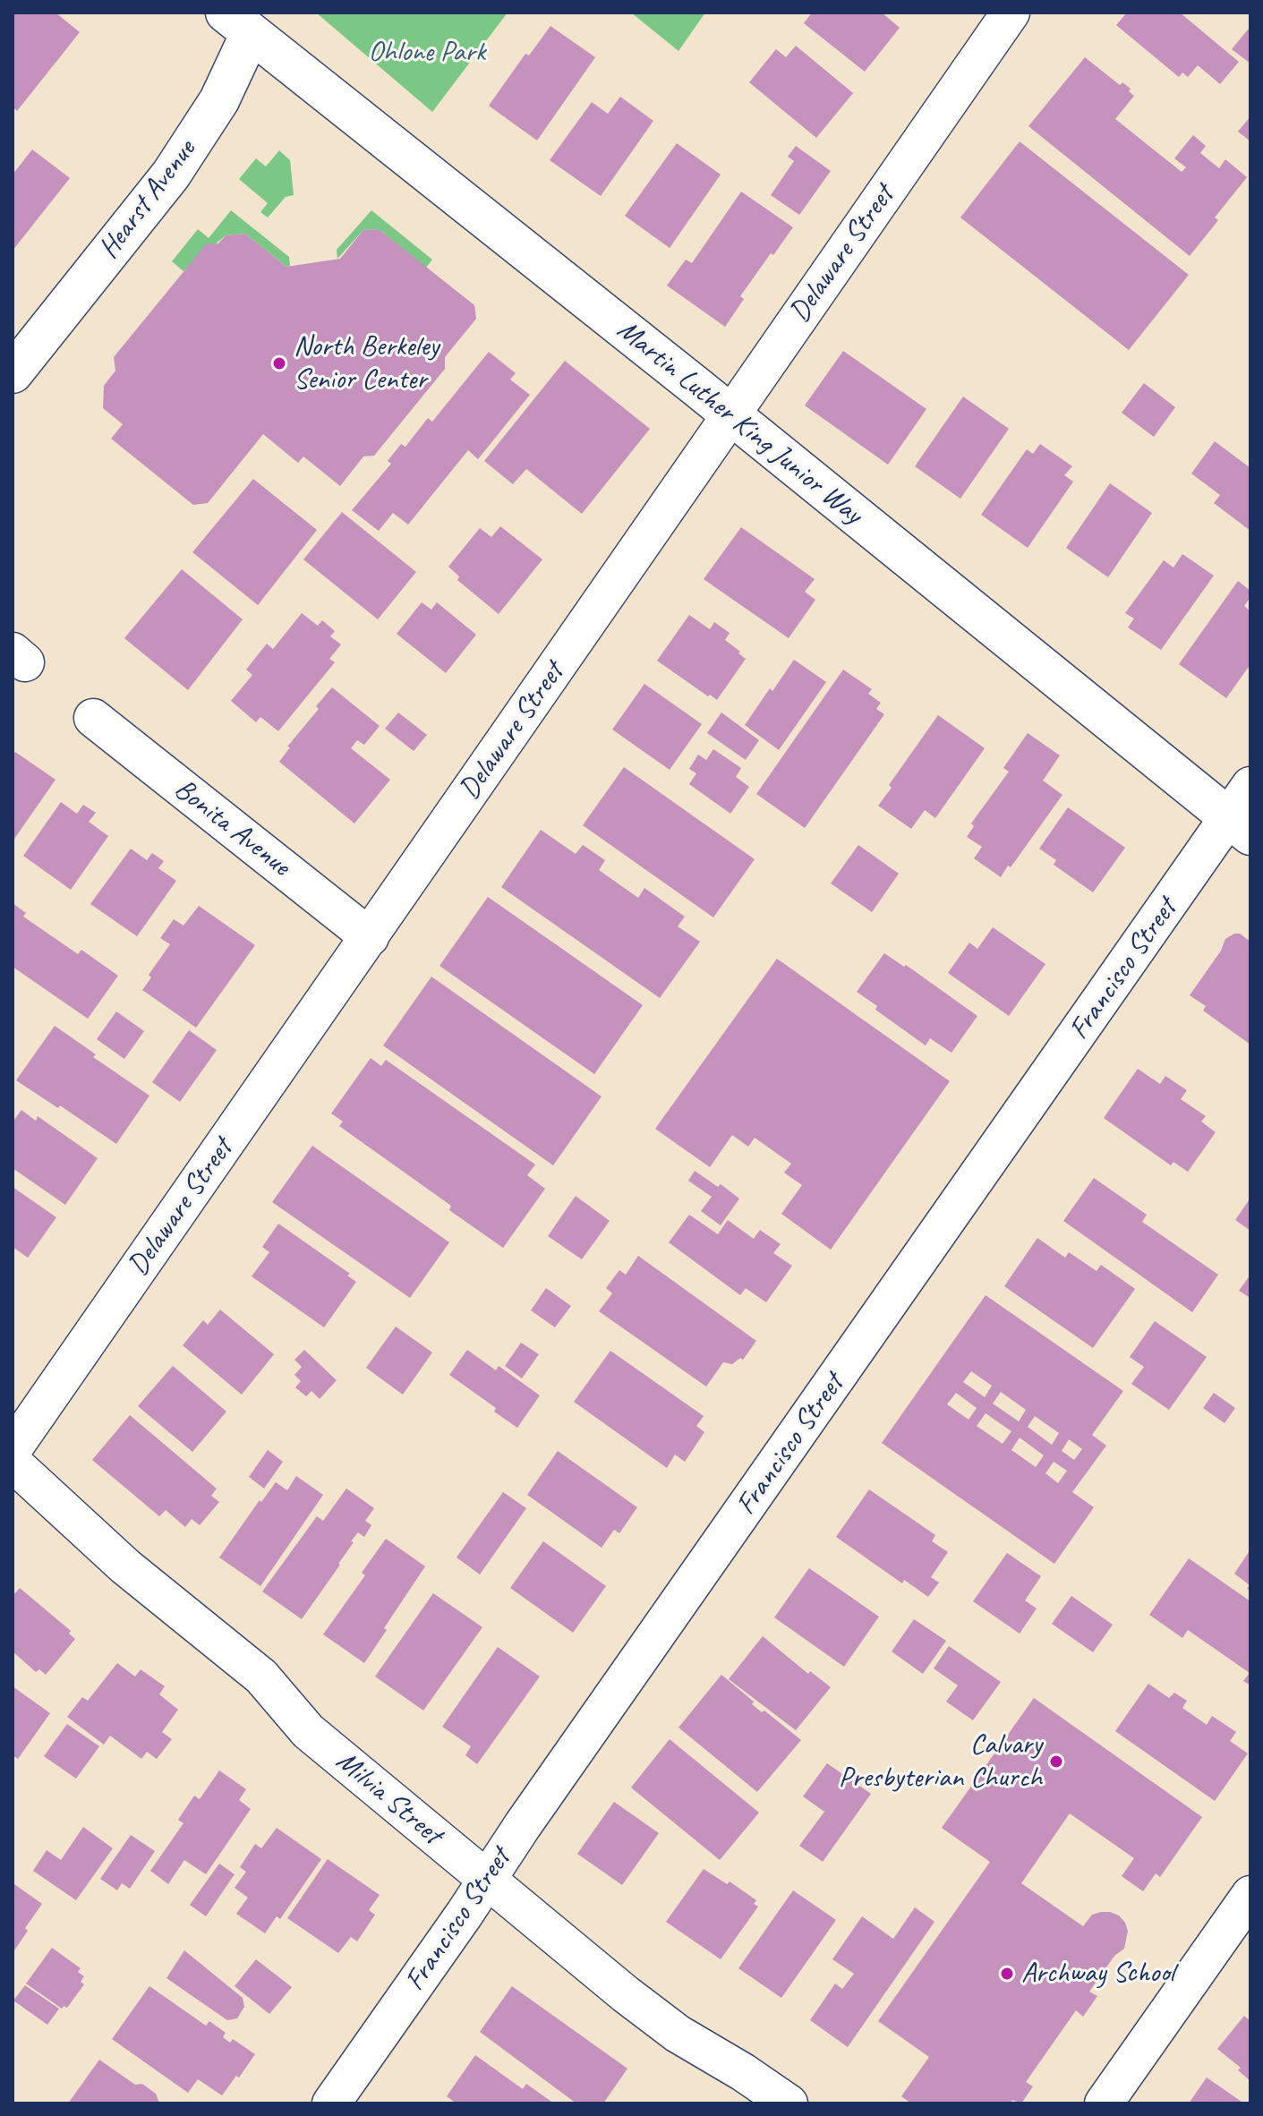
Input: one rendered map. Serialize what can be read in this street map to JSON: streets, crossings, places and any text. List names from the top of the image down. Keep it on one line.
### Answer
{"streets":{"street":["Hearst Avenue","Delaware Street","Martin Luther King Junior Way","Bonita Avenue","Francisco Street","Milvia Street"]},"crossings":[["Hearst Avenue","Martin Luther King Junior Way"],["Delaware Street","Martin Luther King Junior Way"],["Delaware Street","Bonita Avenue"],["Martin Luther King Junior Way","Francisco Street"],["Francisco Street","Milvia Street"]],"parks":["Ohlone Park"],"places":["North Berkeley Senior Center","Calvary Presbyterian Church","Archway School"]}
